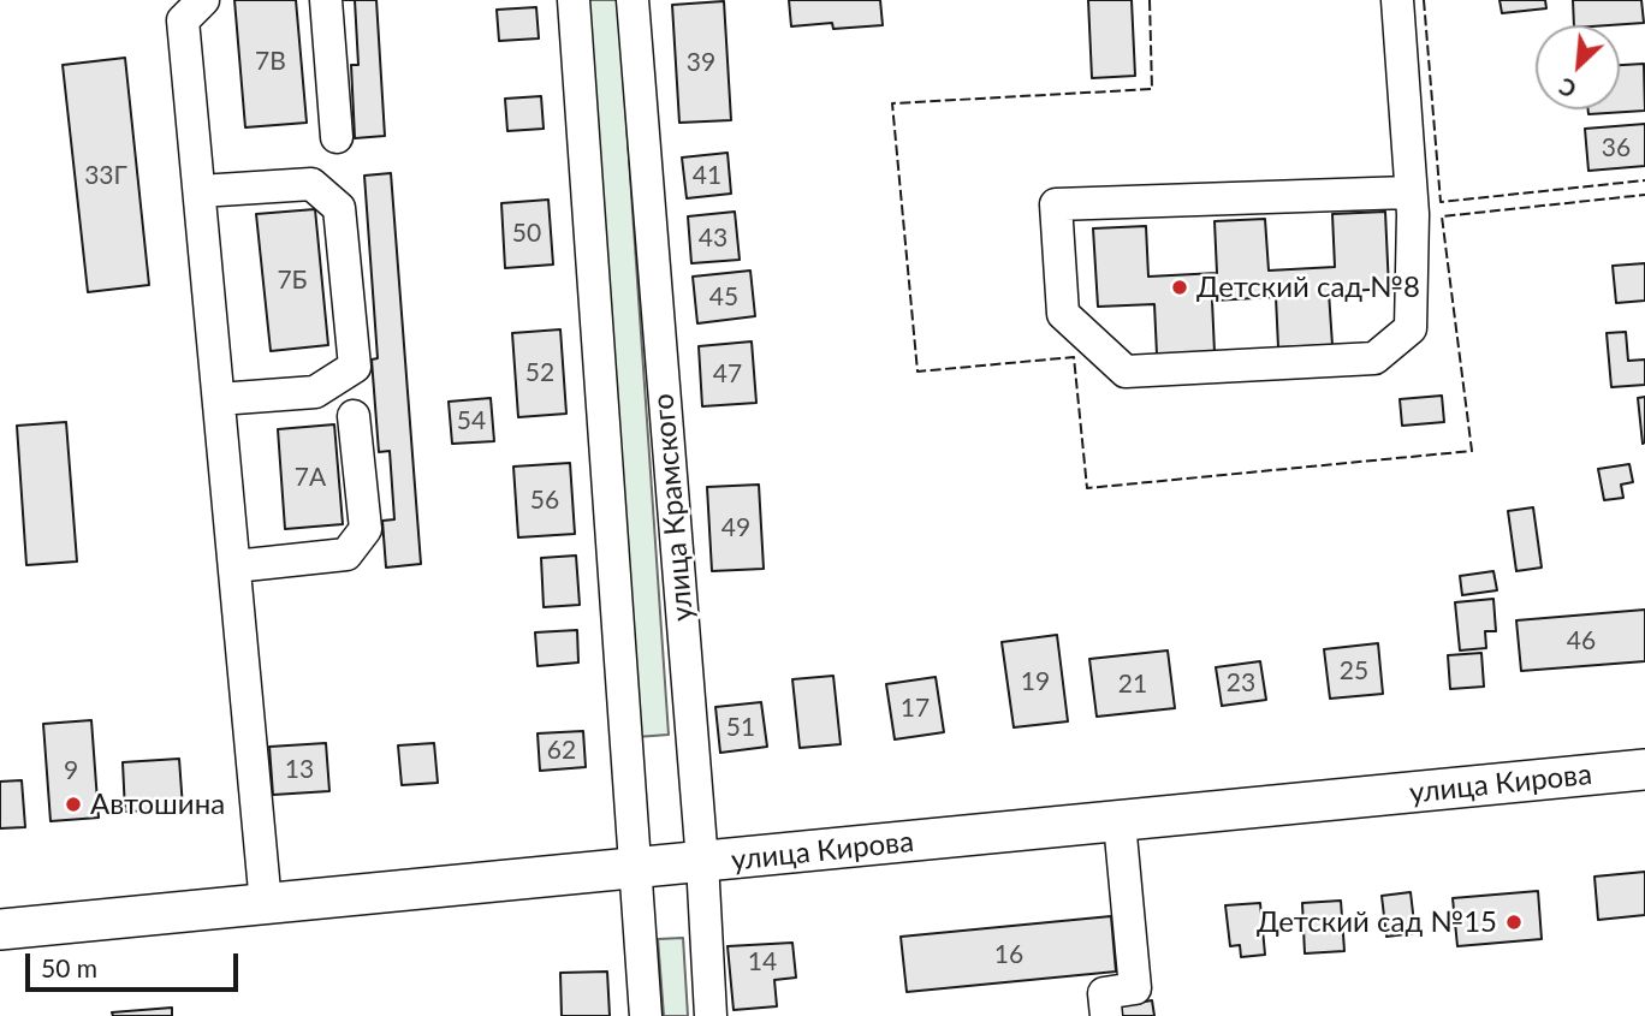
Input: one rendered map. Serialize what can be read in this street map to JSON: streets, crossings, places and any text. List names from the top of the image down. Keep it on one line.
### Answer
{"streets":{"main road":["улица Кирова"],"street":["улица Крамского"]},"crossings":[["улица Крамского","улица Кирова"]],"places":["Детский сад №8","Автошина","Детский сад №15"],"house_numbers":["7В","39","36","33Г","41","50","43","7Б","45","52","47","54","7А","56","49","46","25","19","23","21","17","51","62","13","9","16","14"],"scale_bar":"50 m","north":"bottom left"}
